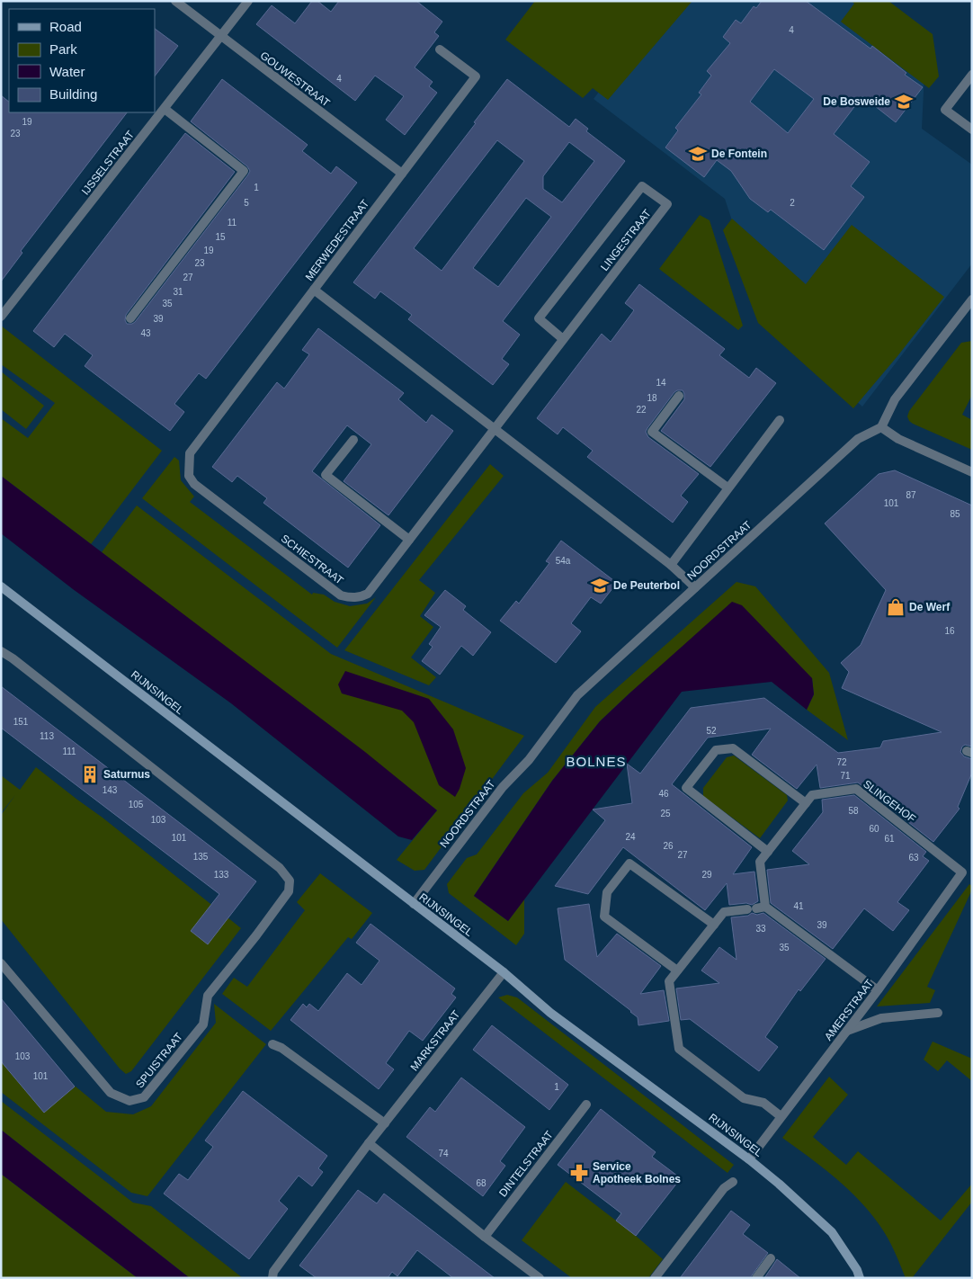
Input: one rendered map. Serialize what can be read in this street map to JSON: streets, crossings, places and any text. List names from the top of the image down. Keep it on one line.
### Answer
{"streets":{"street":["GOUWESTRAAT","IJSSELSTRAAT","MERWEDESTRAAT","LINGESTRAAT","NOORDSTRAAT","SCHIESTRAAT","RIJNSINGEL","SLINGEHOF","AMERSTRAAT","MARKSTRAAT","SPUISTRAAT","DINTELSTRAAT"]},"crossings":[["GOUWESTRAAT","IJSSELSTRAAT"],["GOUWESTRAAT","MERWEDESTRAAT"],["MERWEDESTRAAT","SCHIESTRAAT"],["LINGESTRAAT","SCHIESTRAAT"],["NOORDSTRAAT","RIJNSINGEL"],["RIJNSINGEL","AMERSTRAAT"],["RIJNSINGEL","MARKSTRAAT"],["SLINGEHOF","AMERSTRAAT"]],"districts":["BOLNES"],"places":{"school or university":["De Bosweide","De Fontein","De Peuterbol"],"shop":["De Werf"],"building":["Saturnus"],"pharmacy":["Service Apotheek Bolnes"]},"house_numbers":["4","4","19","23","1","5","2","11","15","19","23","27","31","35","39","43","14","18","22","87","101","85","54a","16","151","52","113","111","72","71","143","46","105","58","25","103","60","24","101","61","26","27","135","63","133","29","41","39","33","35","103","101","1","74","68"],"legend":["Road","Park","Water","Building"]}
